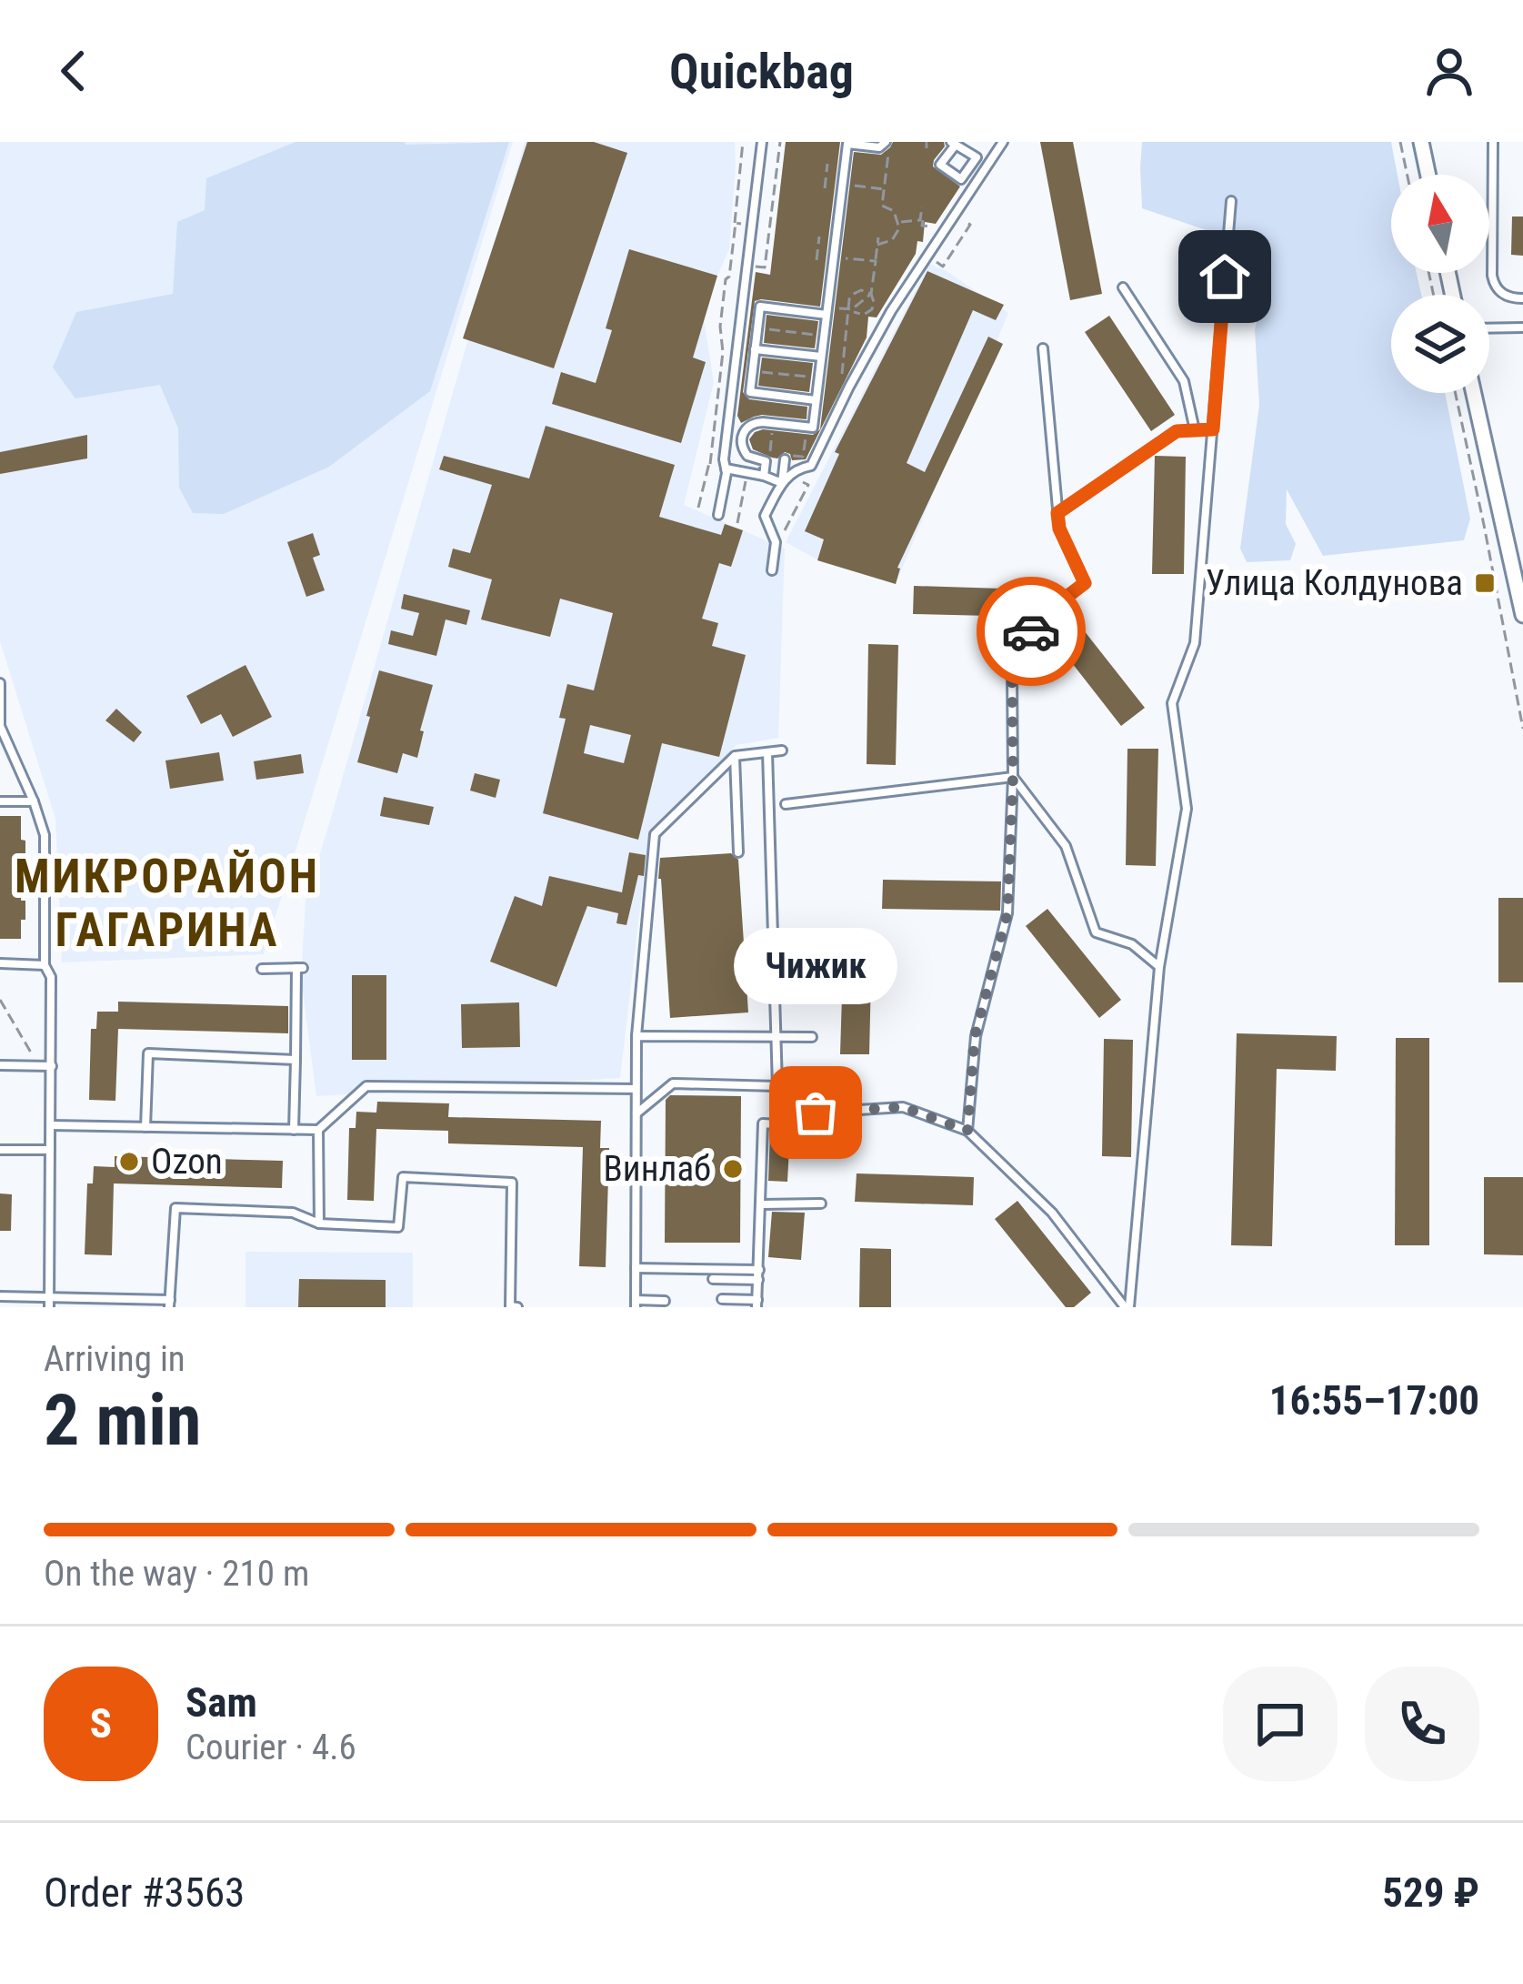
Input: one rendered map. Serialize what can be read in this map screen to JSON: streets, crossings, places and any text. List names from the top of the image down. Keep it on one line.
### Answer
{"districts":["МИКРОРАЙОН ГАГАРИНА"],"places":{"transit":["Улица Колдунова"],"other":["Чижик","Ozon","Винлаб"]},"north":"top","page":{"header":"Quickbag","bubble":"Чижик","heading":["2 min","Arriving in","16:55–17:00"],"panel":["Sam","Courier · 4.6","Order #3563","529 ₽"],"bar":"On the way · 210 m","round":"S"}}
